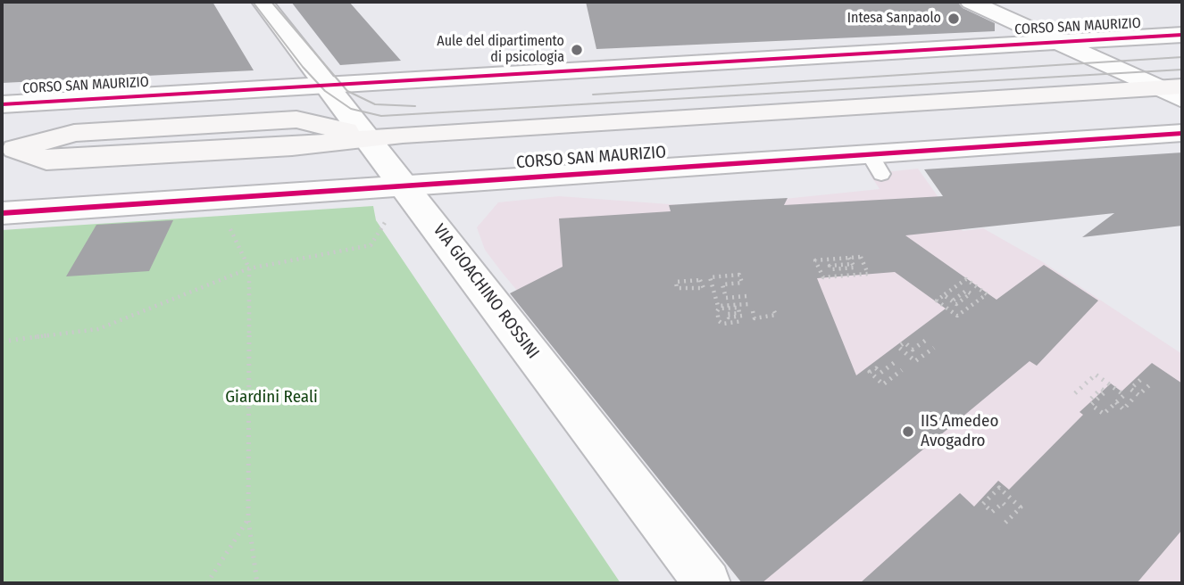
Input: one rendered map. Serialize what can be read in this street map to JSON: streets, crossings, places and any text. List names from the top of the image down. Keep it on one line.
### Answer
{"streets":{"main road":["CORSO SAN MAURIZIO"],"street":["VIA GIOACHINO ROSSINI"]},"crossings":[["CORSO SAN MAURIZIO","VIA GIOACHINO ROSSINI"]],"parks":["Giardini Reali"],"places":["Intesa Sanpaolo","Aule del dipartimento di psicologia","IIS Amedeo Avogadro"]}
